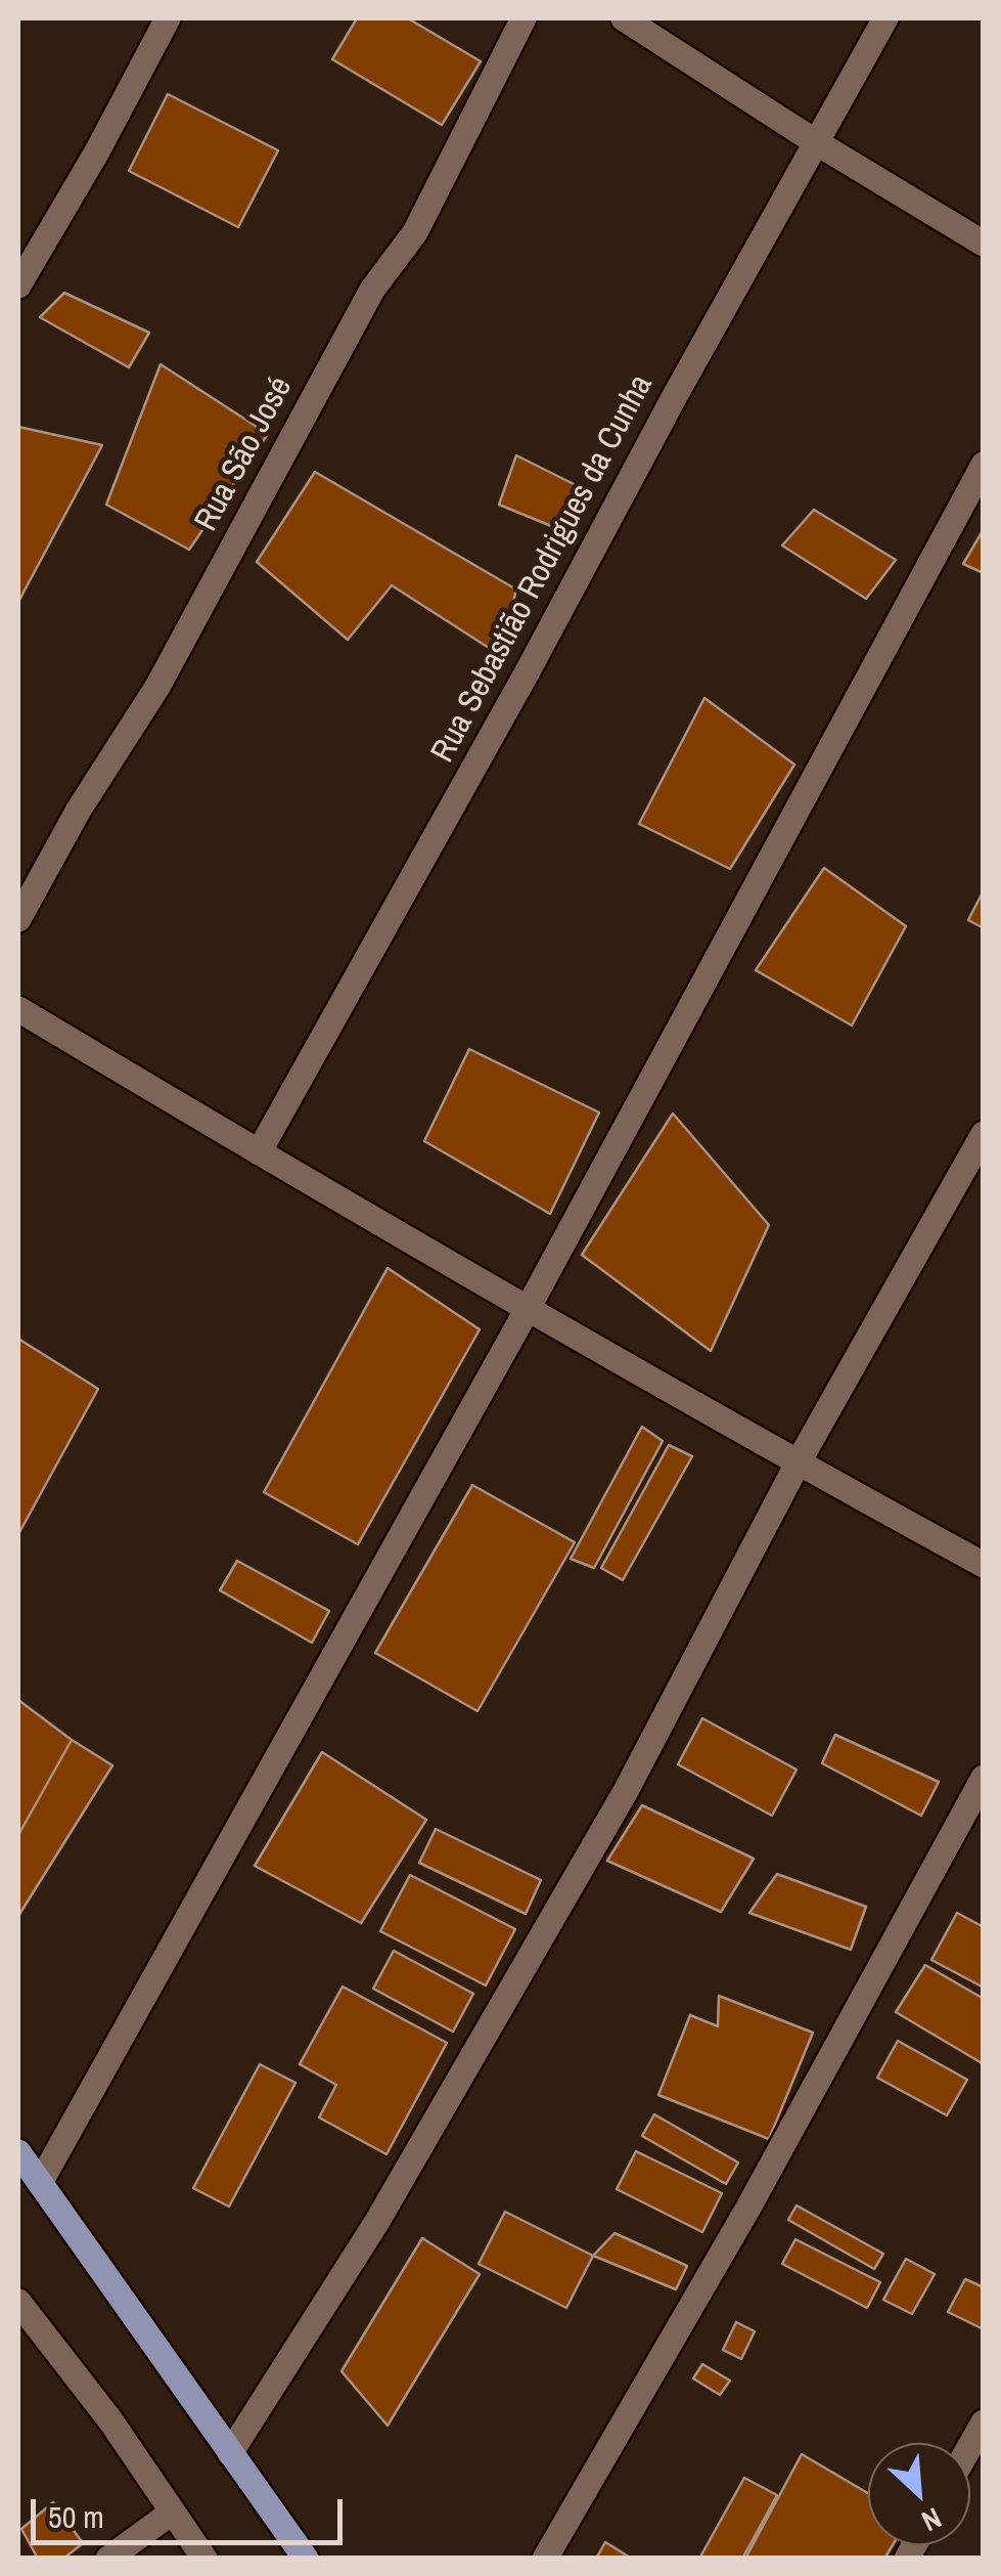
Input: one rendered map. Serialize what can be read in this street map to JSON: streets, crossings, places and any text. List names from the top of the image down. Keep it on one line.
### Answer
{"streets":{"street":["Rua São José","Rua Sebastião Rodrigues da Cunha"]},"scale_bar":"50 m","north":"bottom right"}
